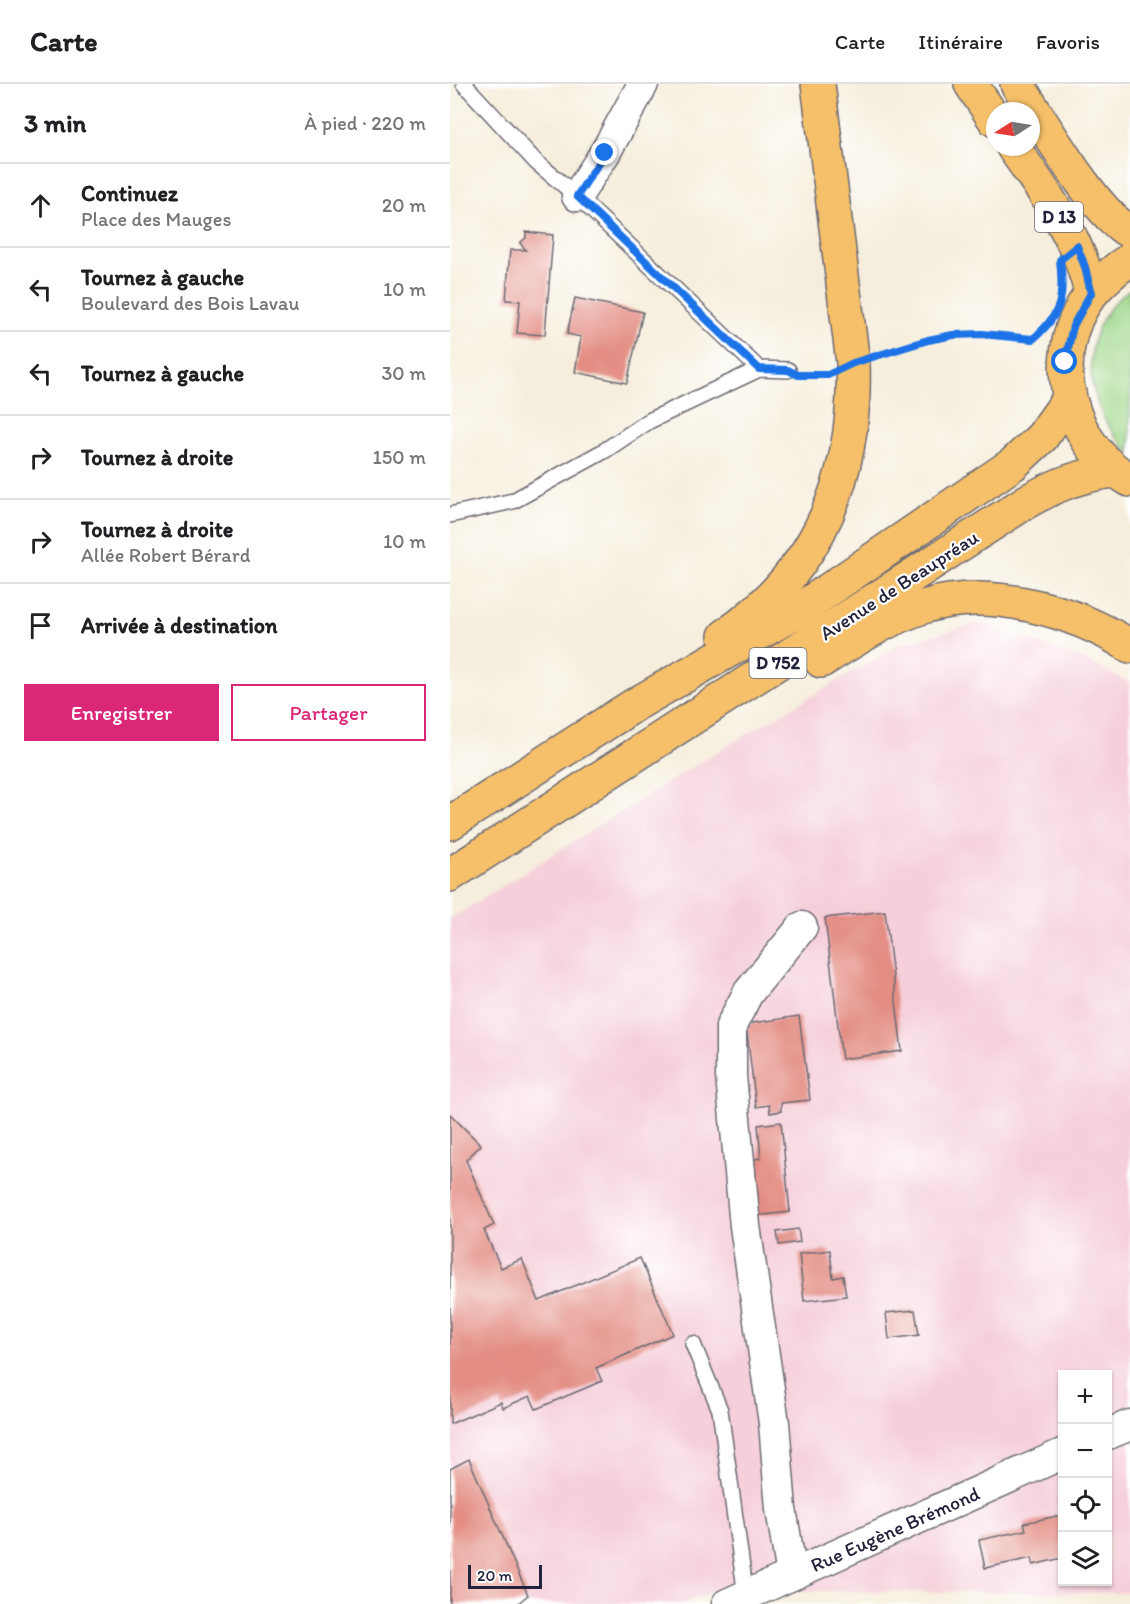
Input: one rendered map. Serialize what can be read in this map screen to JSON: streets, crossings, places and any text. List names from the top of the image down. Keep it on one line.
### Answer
{"streets":{"main road":["D 13","Avenue de Beaupréau","D 752"],"street":["Rue Eugène Brémond"]},"scale_bar":"20 m","north":"left","page":{"header":"Carte","nav":["Carte","Itinéraire","Favoris"],"heading":["3 min","À pied · 220 m"],"list":[["Continuez","Place des Mauges","20 m"],["Tournez à gauche","Boulevard des Bois Lavau","10 m"],["Tournez à gauche","30 m"],["Tournez à droite","150 m"],["Tournez à droite","Allée Robert Bérard","10 m"],"Arrivée à destination"],"buttons":["Enregistrer","Partager"],"map_buttons":["+","−"],"scale":"20 m"}}
